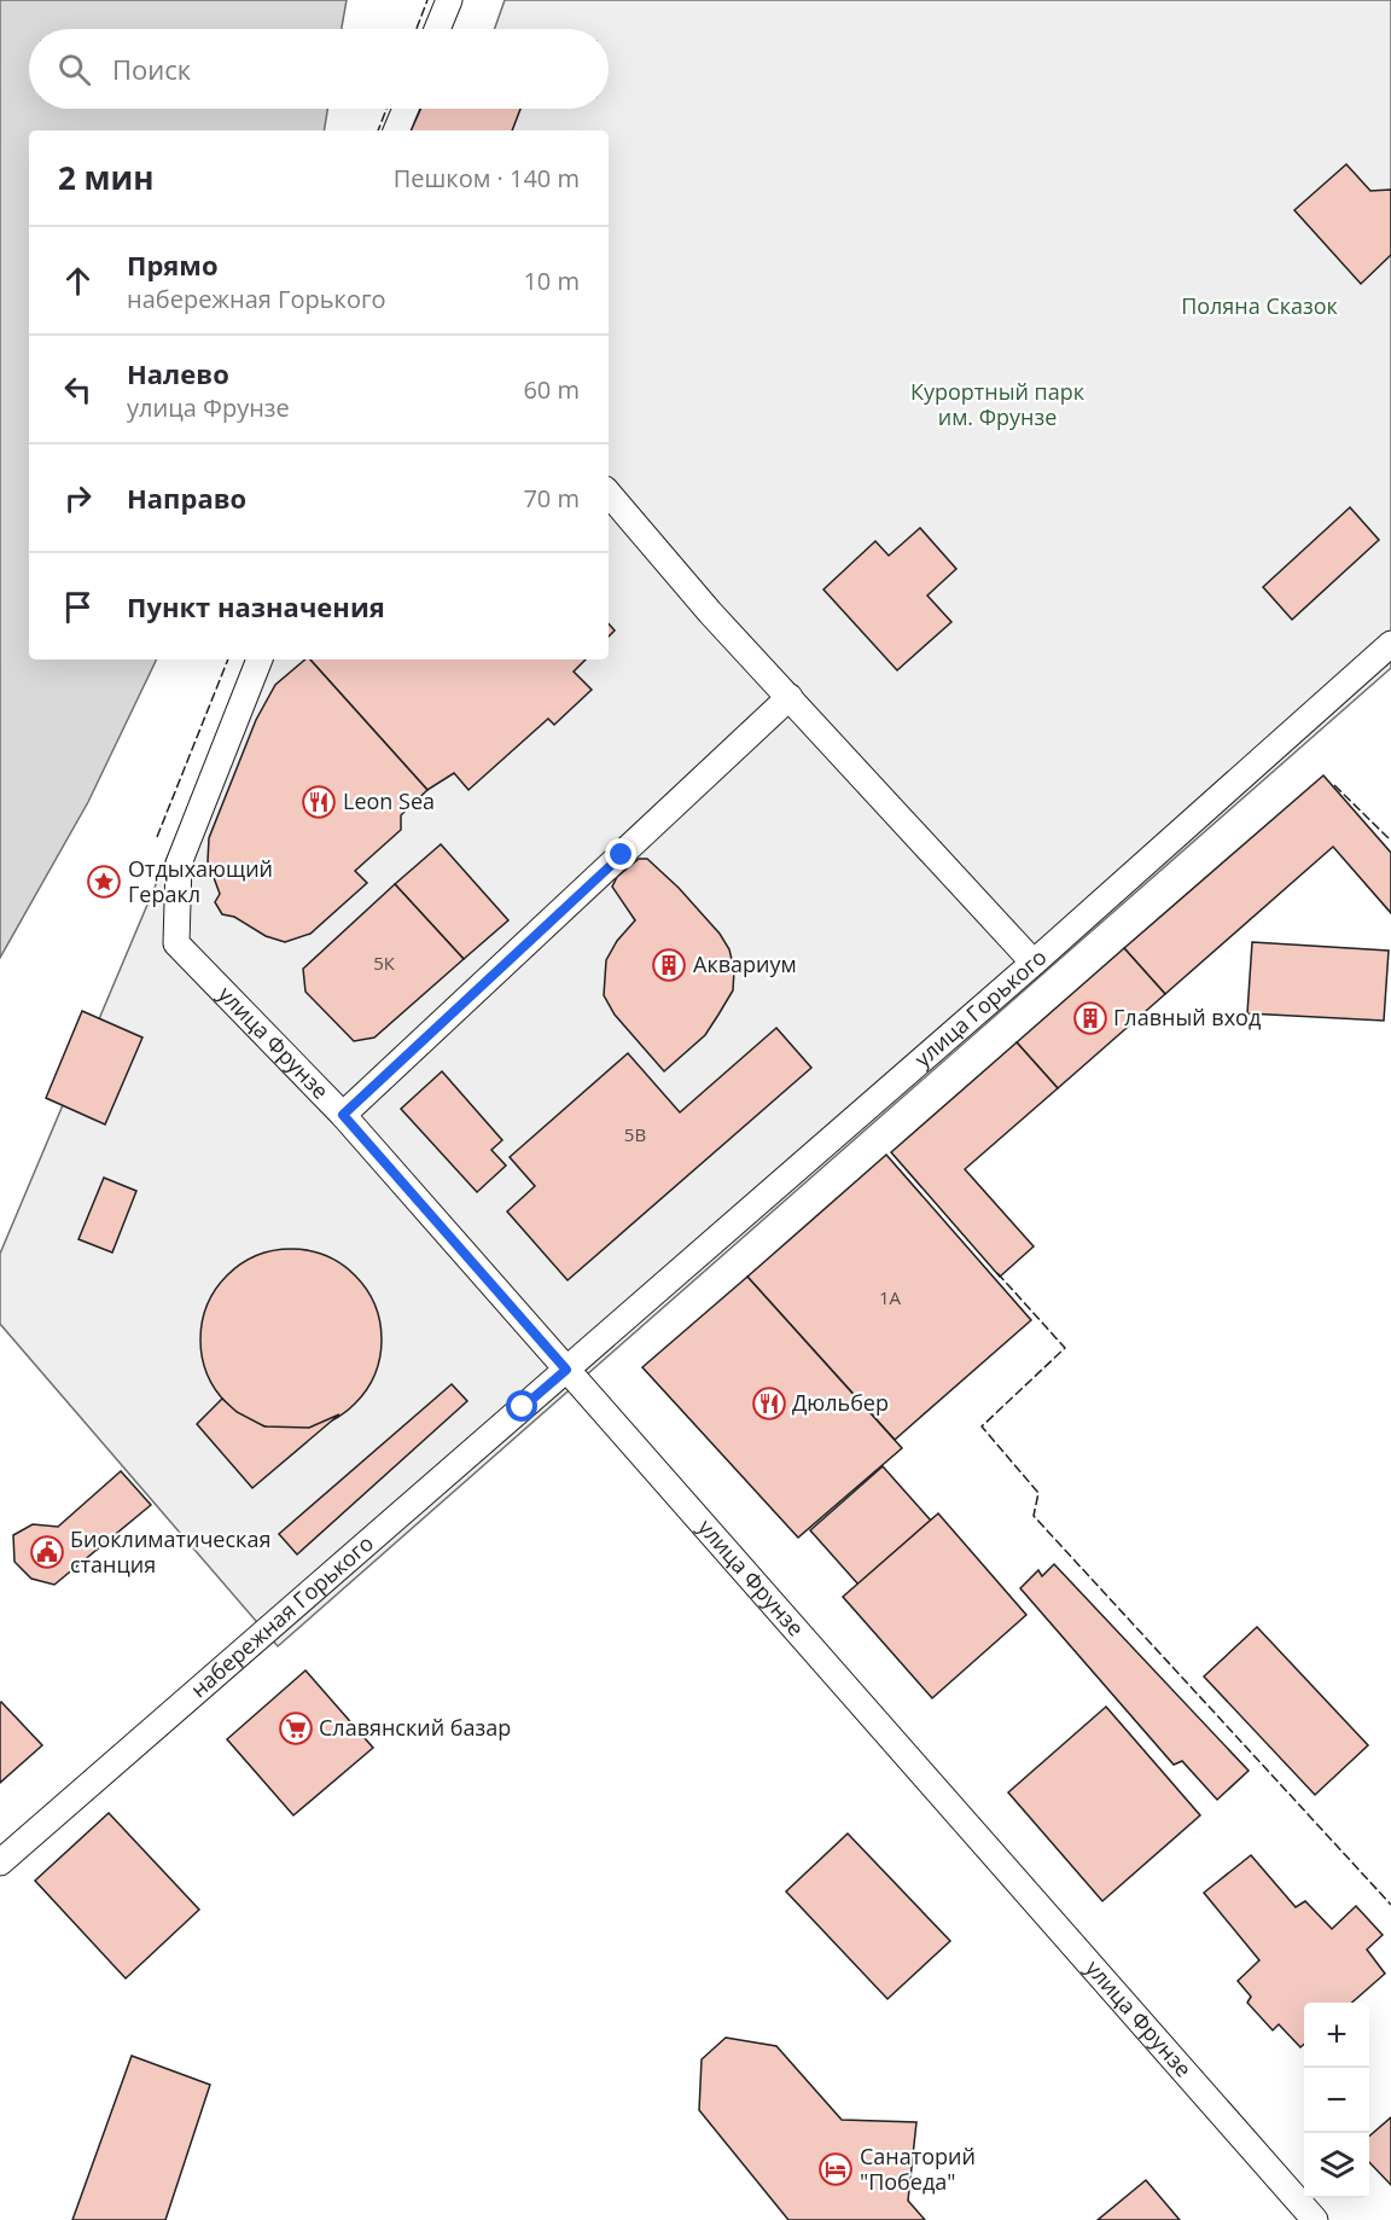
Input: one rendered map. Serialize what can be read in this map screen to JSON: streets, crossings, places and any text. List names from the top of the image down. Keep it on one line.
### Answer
{"streets":{"street":["улица Горького","улица Фрунзе","набережная Горького"]},"crossings":[["улица Горького","улица Фрунзе"],["улица Горького","набережная Горького"],["улица Фрунзе","набережная Горького"]],"parks":["Поляна Сказок","Курортный парк им. Фрунзе"],"places":{"restaurant":["Leon Sea","Дюльбер"],"place":["Отдыхающий Геракл"],"building":["Аквариум","Главный вход"],"public building":["Биоклиматическая станция"],"supermarket":["Славянский базар"],"hotel":["Санаторий \"Победа\""]},"house_numbers":["5К","5В","1А"],"page":{"search":"Поиск","heading":["2 мин","Пешком · 140 m"],"list":[["Прямо","набережная Горького","10 m"],["Налево","улица Фрунзе","60 m"],["Направо","70 m"],"Пункт назначения"],"map_buttons":["+","−"]}}
